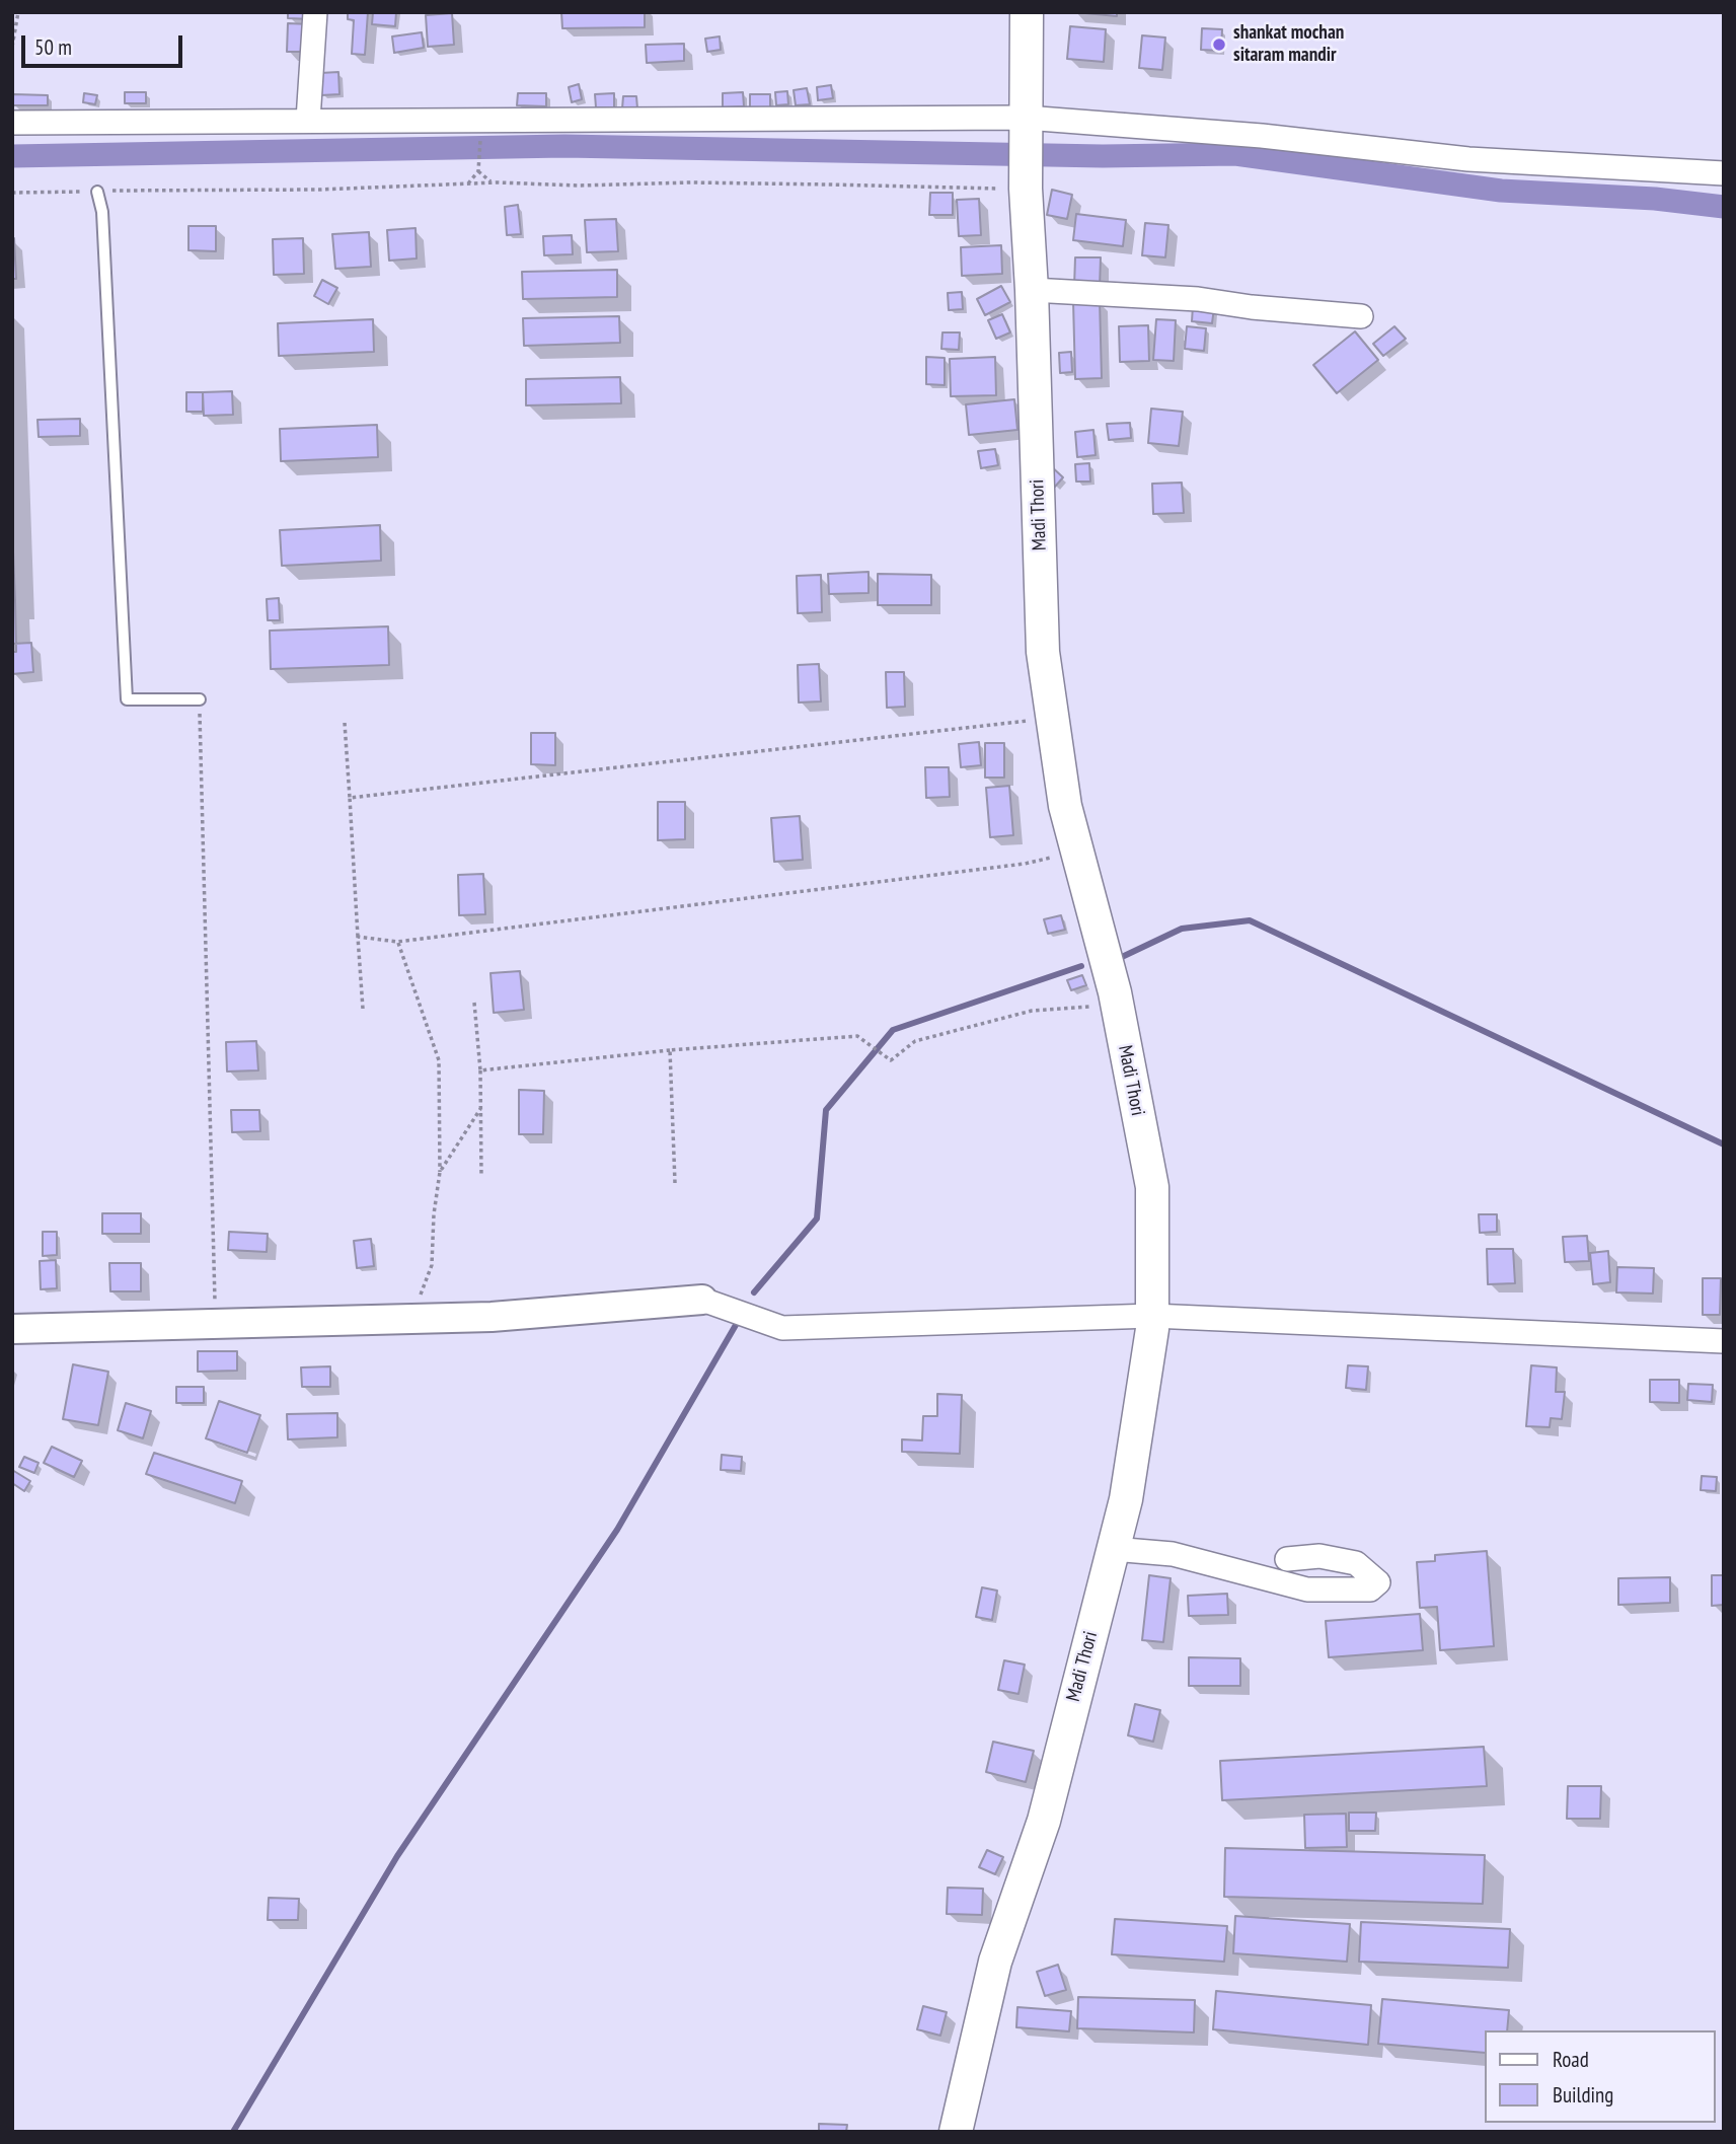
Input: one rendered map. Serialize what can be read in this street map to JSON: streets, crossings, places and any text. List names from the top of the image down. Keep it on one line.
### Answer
{"streets":{"main road":["Madi Thori"]},"places":["shankat mochan sitaram mandir"],"legend":["Road","Building"],"scale_bar":"50 m"}
